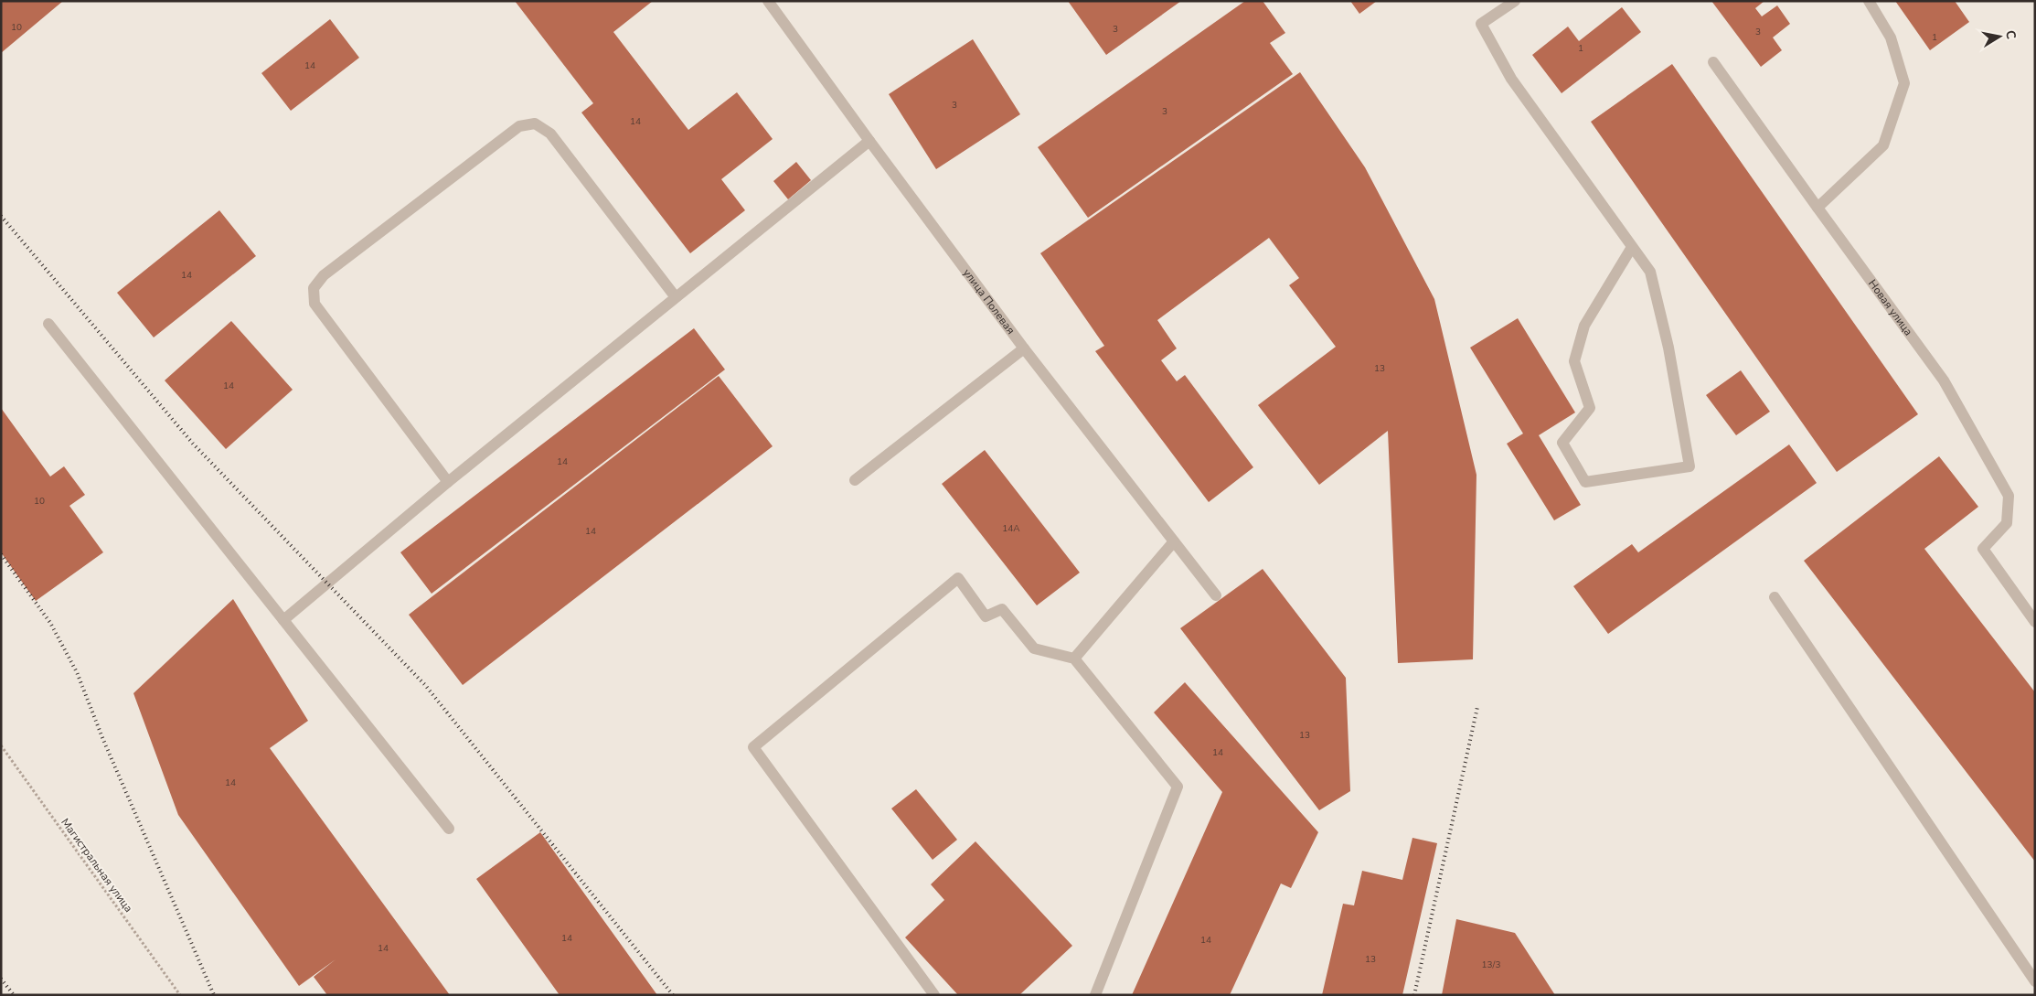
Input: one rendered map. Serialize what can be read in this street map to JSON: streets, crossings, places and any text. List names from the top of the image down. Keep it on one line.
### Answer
{"streets":{"street":["улица Полевая","Новая улица"],"path":["Магистральная улица"]},"house_numbers":["10","3","3","1","1","14","3","3","14","14","13","14","14","10","14А","14","13","14","14","14","14","14","13","13/3"],"north":"right"}
